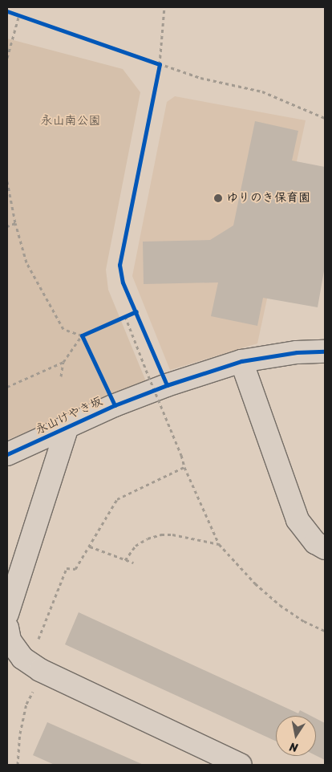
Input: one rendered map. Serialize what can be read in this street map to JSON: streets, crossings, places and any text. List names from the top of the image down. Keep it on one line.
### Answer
{"streets":{"street":["永山けやき坂"]},"parks":["永山南公園"],"places":["ゆりのき保育園"],"north":"bottom"}
